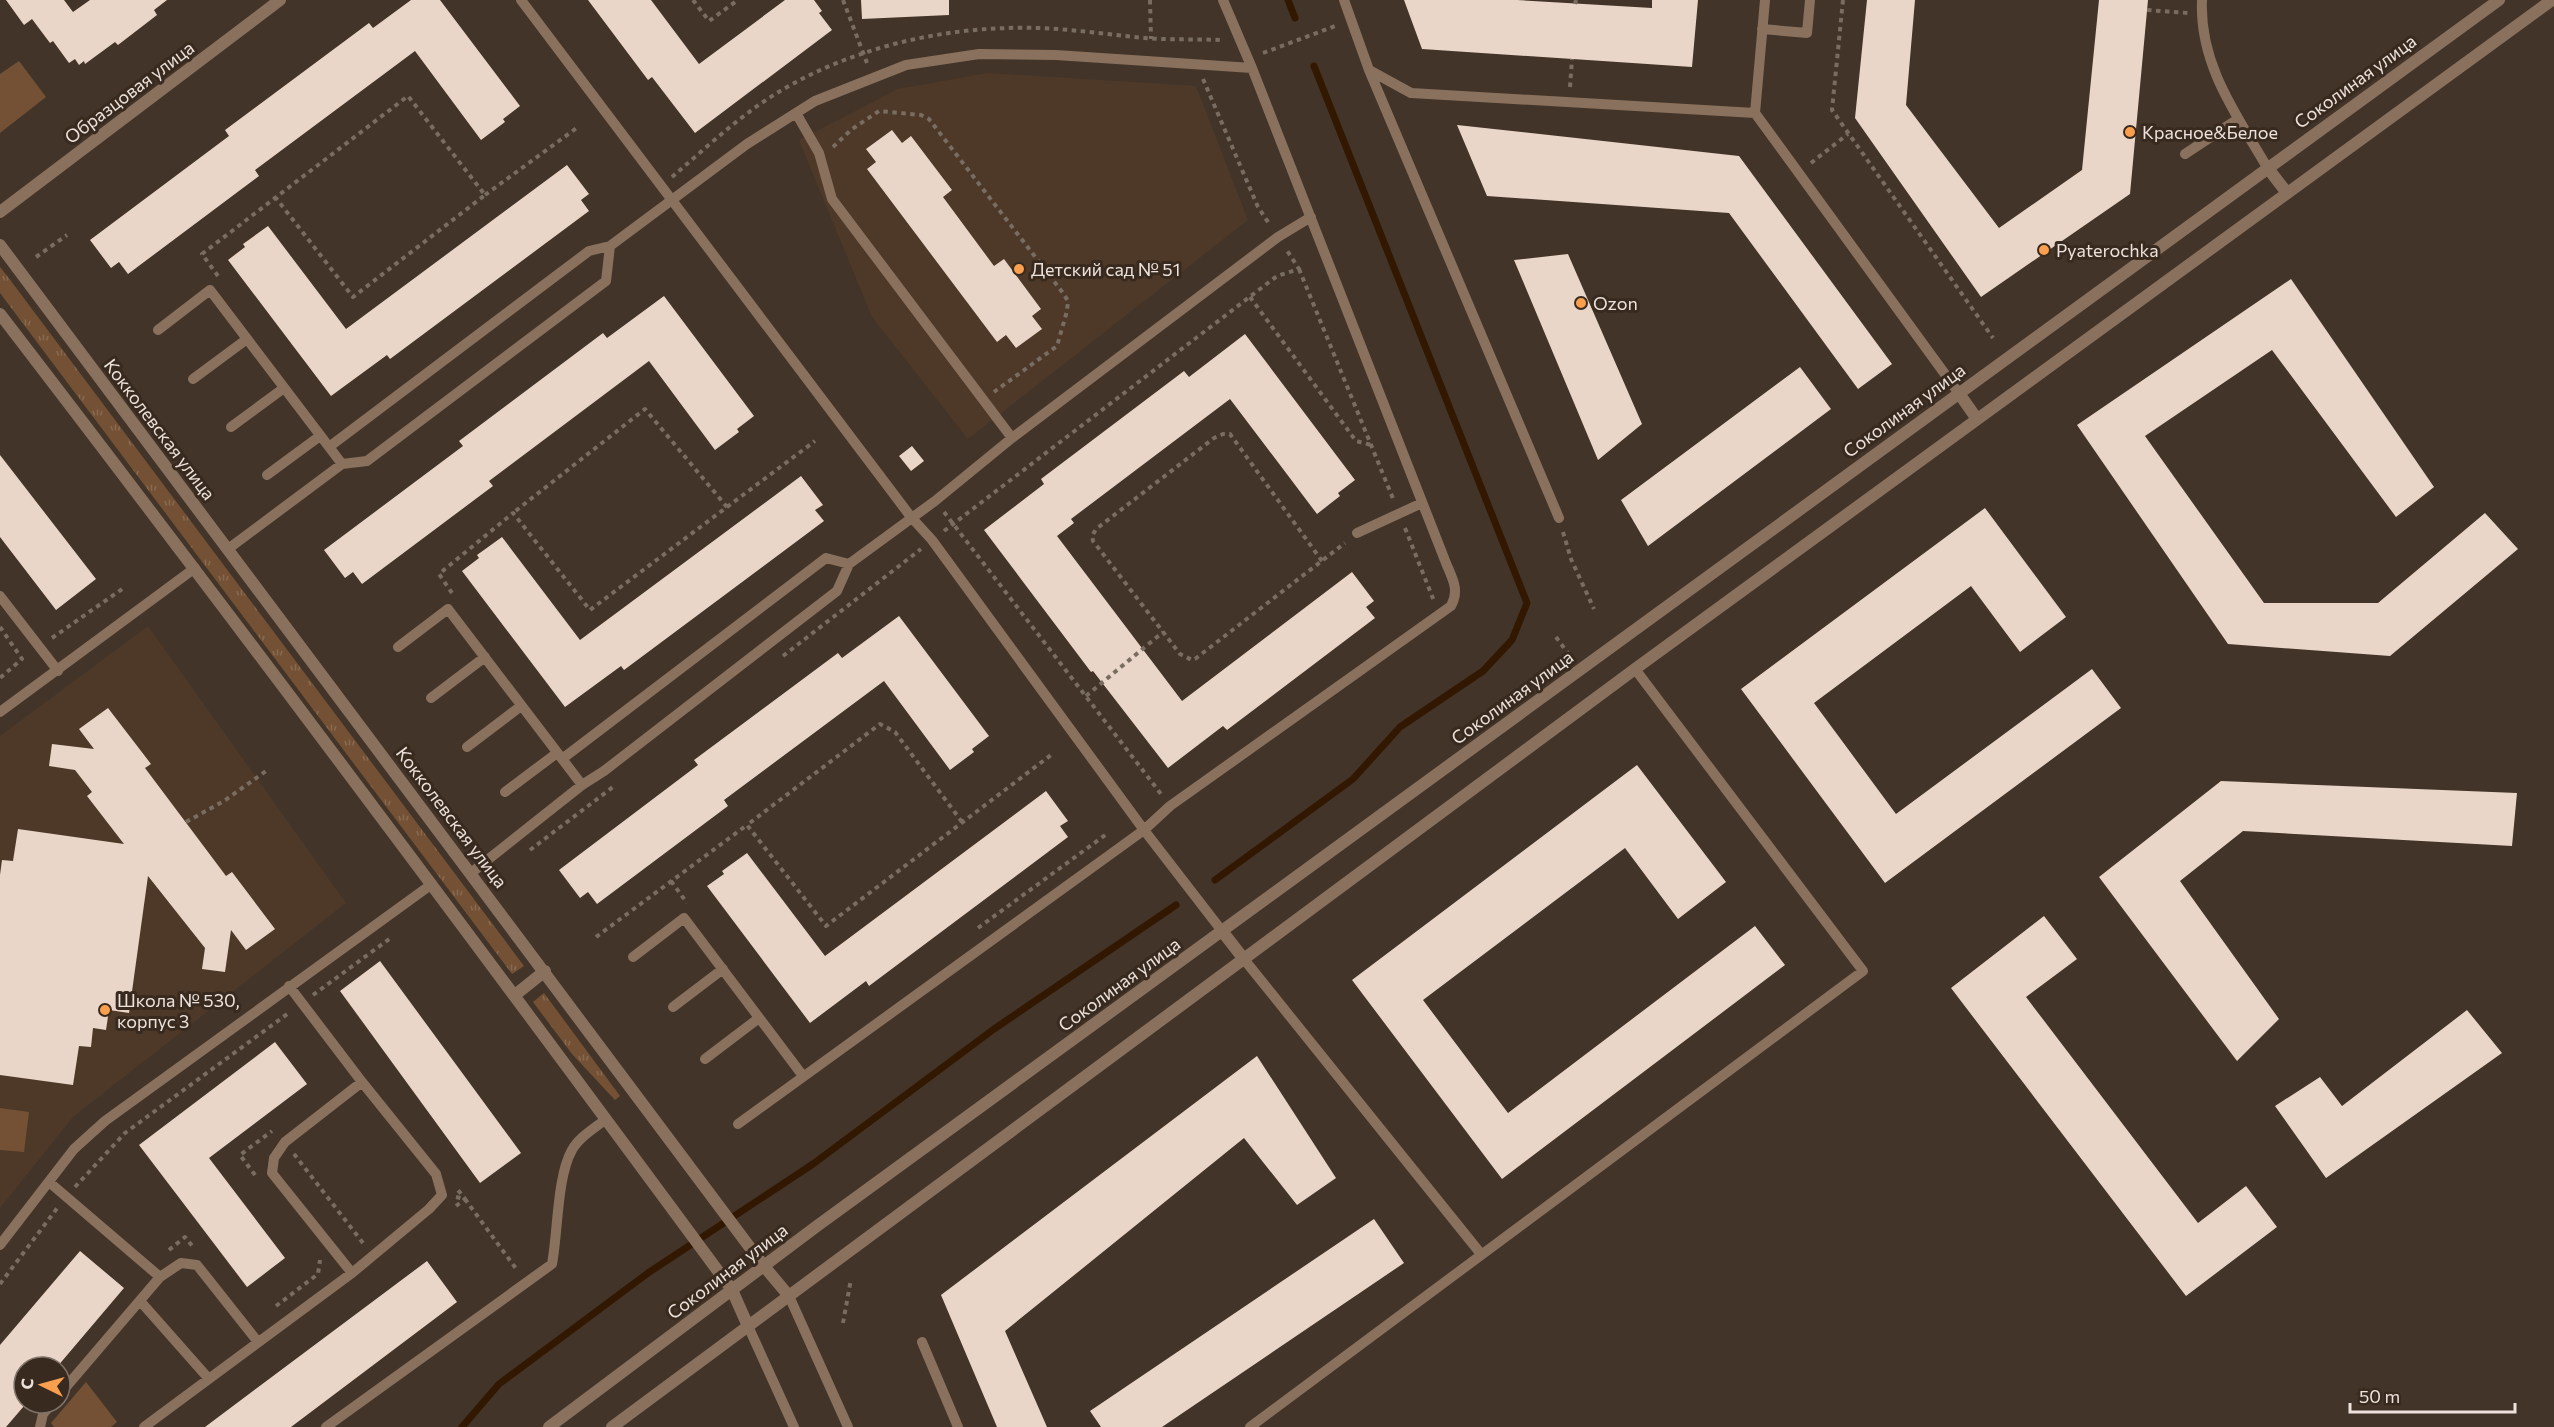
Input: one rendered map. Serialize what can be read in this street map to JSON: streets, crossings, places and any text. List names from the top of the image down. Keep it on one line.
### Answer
{"streets":{"street":["Соколиная улица","Образцовая улица","Кокколевская улица"]},"crossings":[["Соколиная улица","Кокколевская улица"]],"places":["Красное&Белое","Pyaterochka","Детский сад № 51","Ozon","Школа № 530, корпус 3"],"scale_bar":"50 m","north":"left"}
